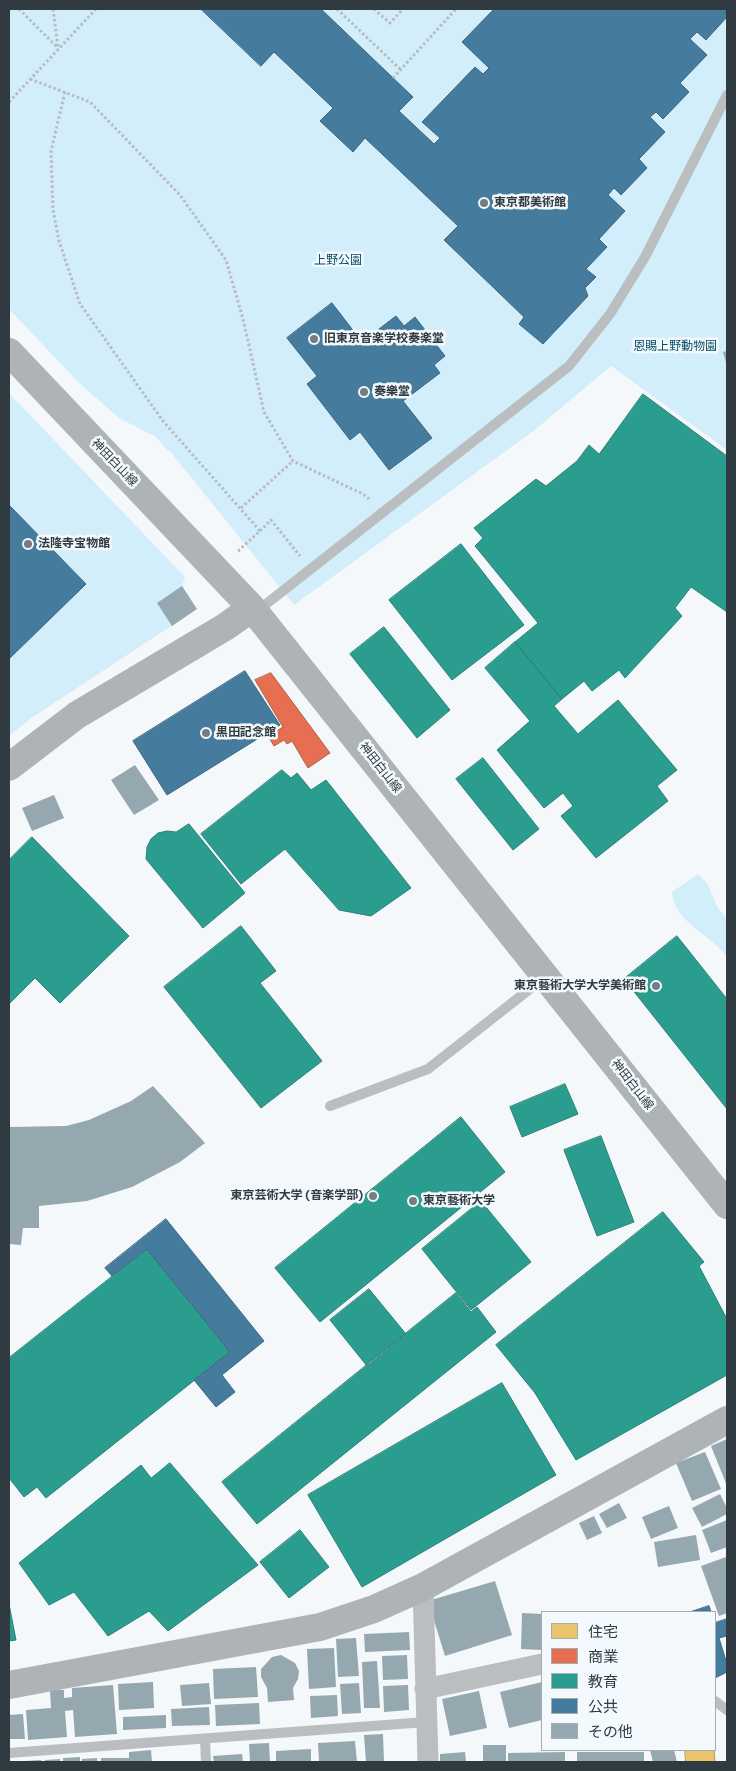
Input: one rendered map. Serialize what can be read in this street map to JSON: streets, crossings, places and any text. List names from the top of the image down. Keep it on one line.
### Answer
{"streets":{"main road":["神田白山線"]},"parks":["上野公園","恩賜上野動物園"],"places":["東京都美術館","旧東京音楽学校奏楽堂","奏樂堂","法隆寺宝物館","黒田記念館","東京藝術大学大学美術館","東京芸術大学 (音楽学部)","東京藝術大学"],"legend":["住宅","商業","教育","公共","その他"]}
